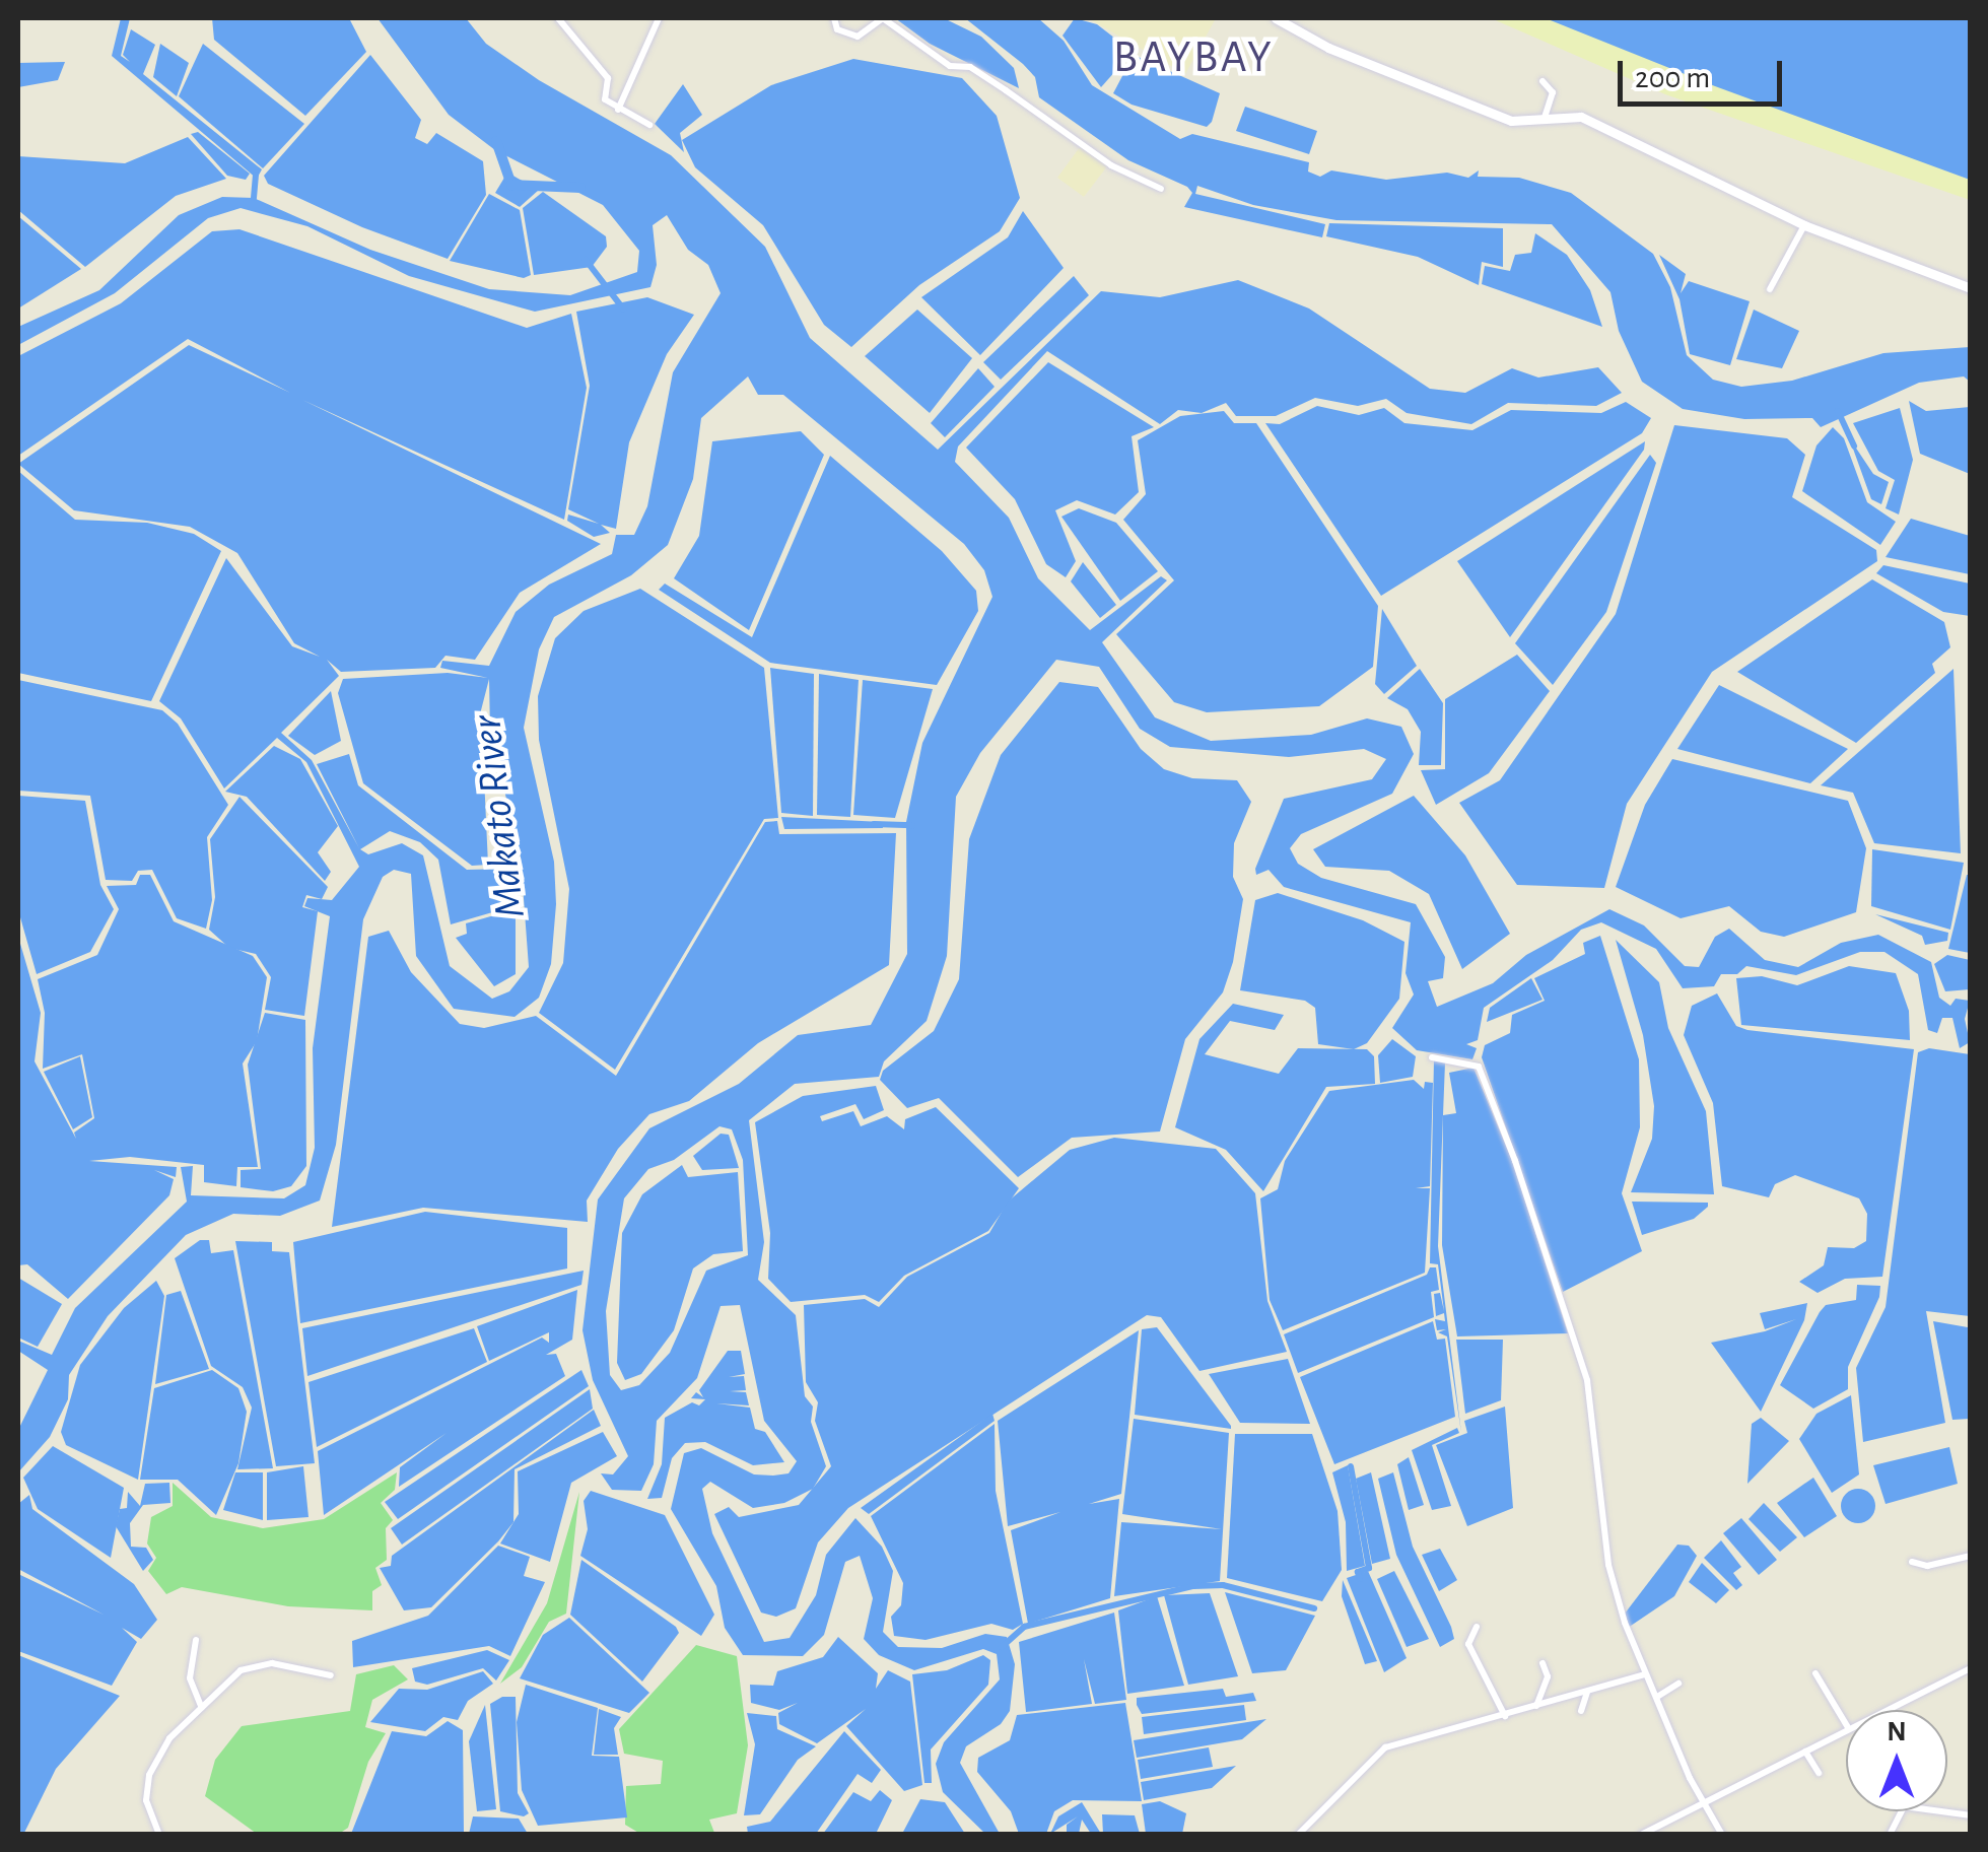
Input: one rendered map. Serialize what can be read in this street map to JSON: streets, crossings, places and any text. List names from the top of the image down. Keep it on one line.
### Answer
{"districts":["BAYBAY"],"water":["Makato River"],"scale_bar":"200 m","north":"top"}
